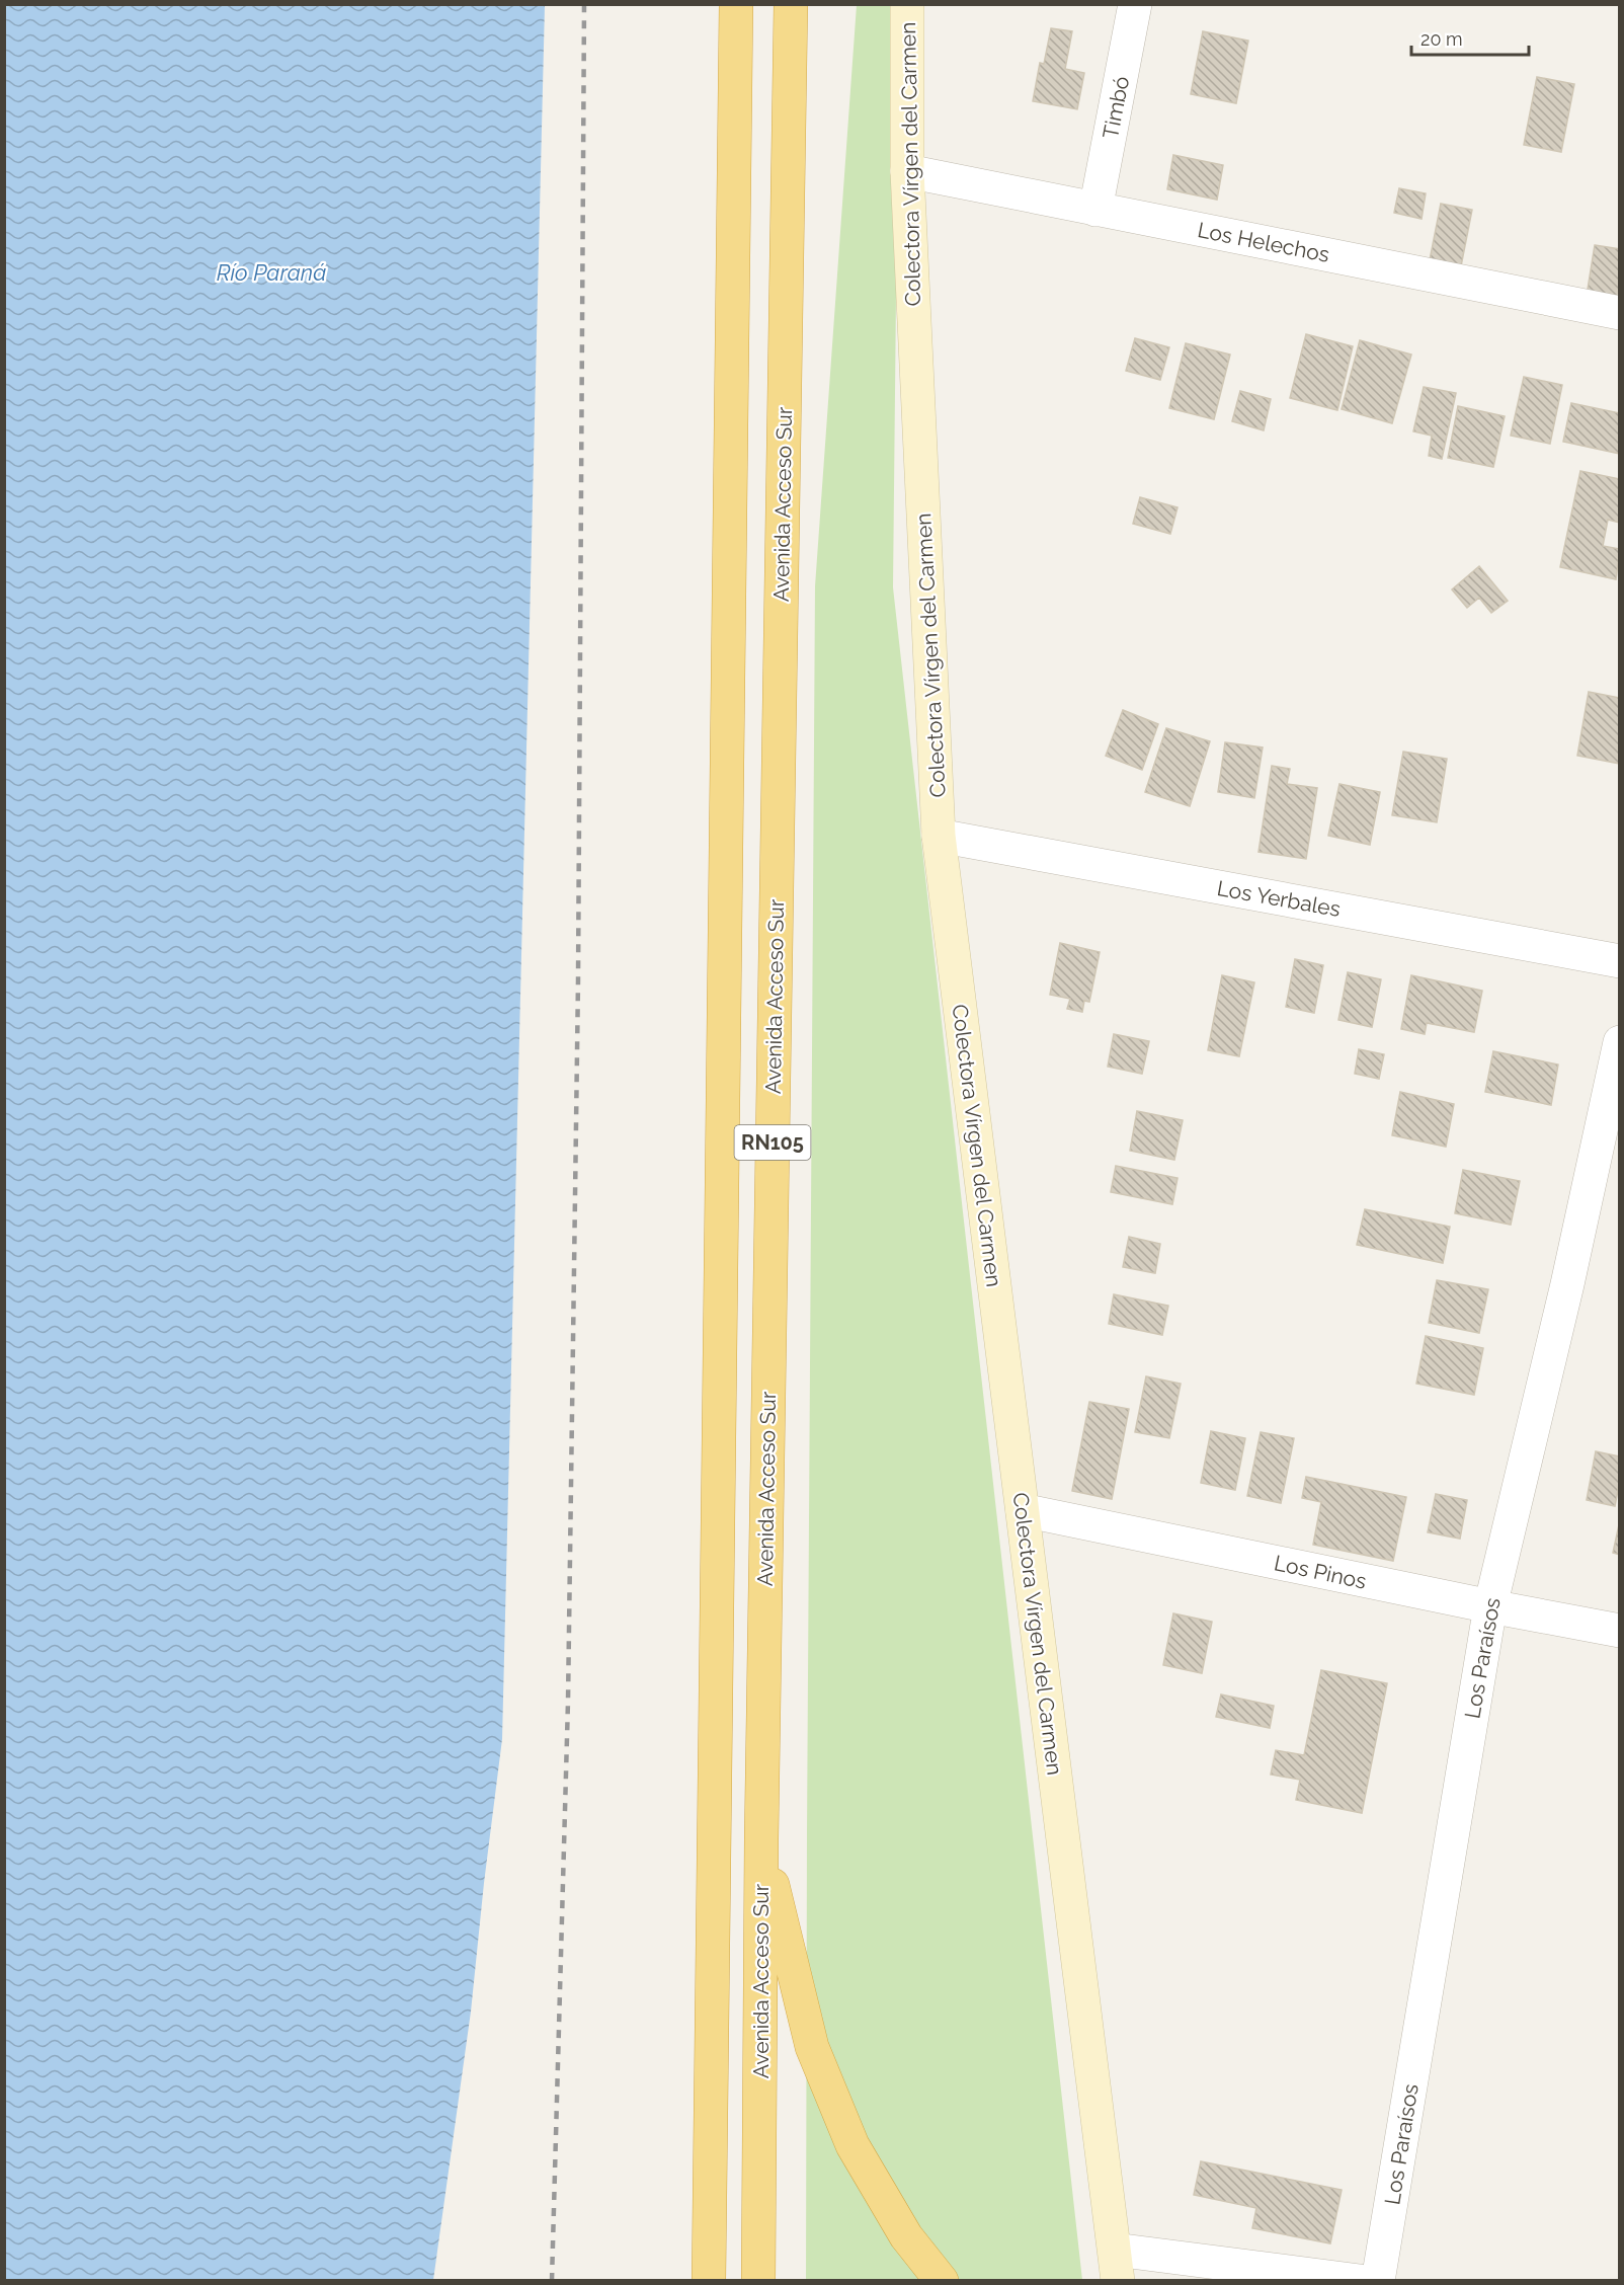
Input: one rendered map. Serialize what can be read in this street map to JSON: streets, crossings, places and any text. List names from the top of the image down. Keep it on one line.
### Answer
{"streets":{"highway":["Avenida Acceso Sur","RN105"],"main road":["Colectora Vírgen del Carmen"],"street":["Timbó","Los Helechos","Los Yerbales","Los Pinos","Los Paraísos"]},"crossings":[["Timbó","Los Helechos"],["Colectora Vírgen del Carmen","Los Helechos"],["Colectora Vírgen del Carmen","Los Yerbales"],["Colectora Vírgen del Carmen","Los Pinos"],["Los Pinos","Los Paraísos"]],"water":["Río Paraná"],"scale_bar":"20 m"}
